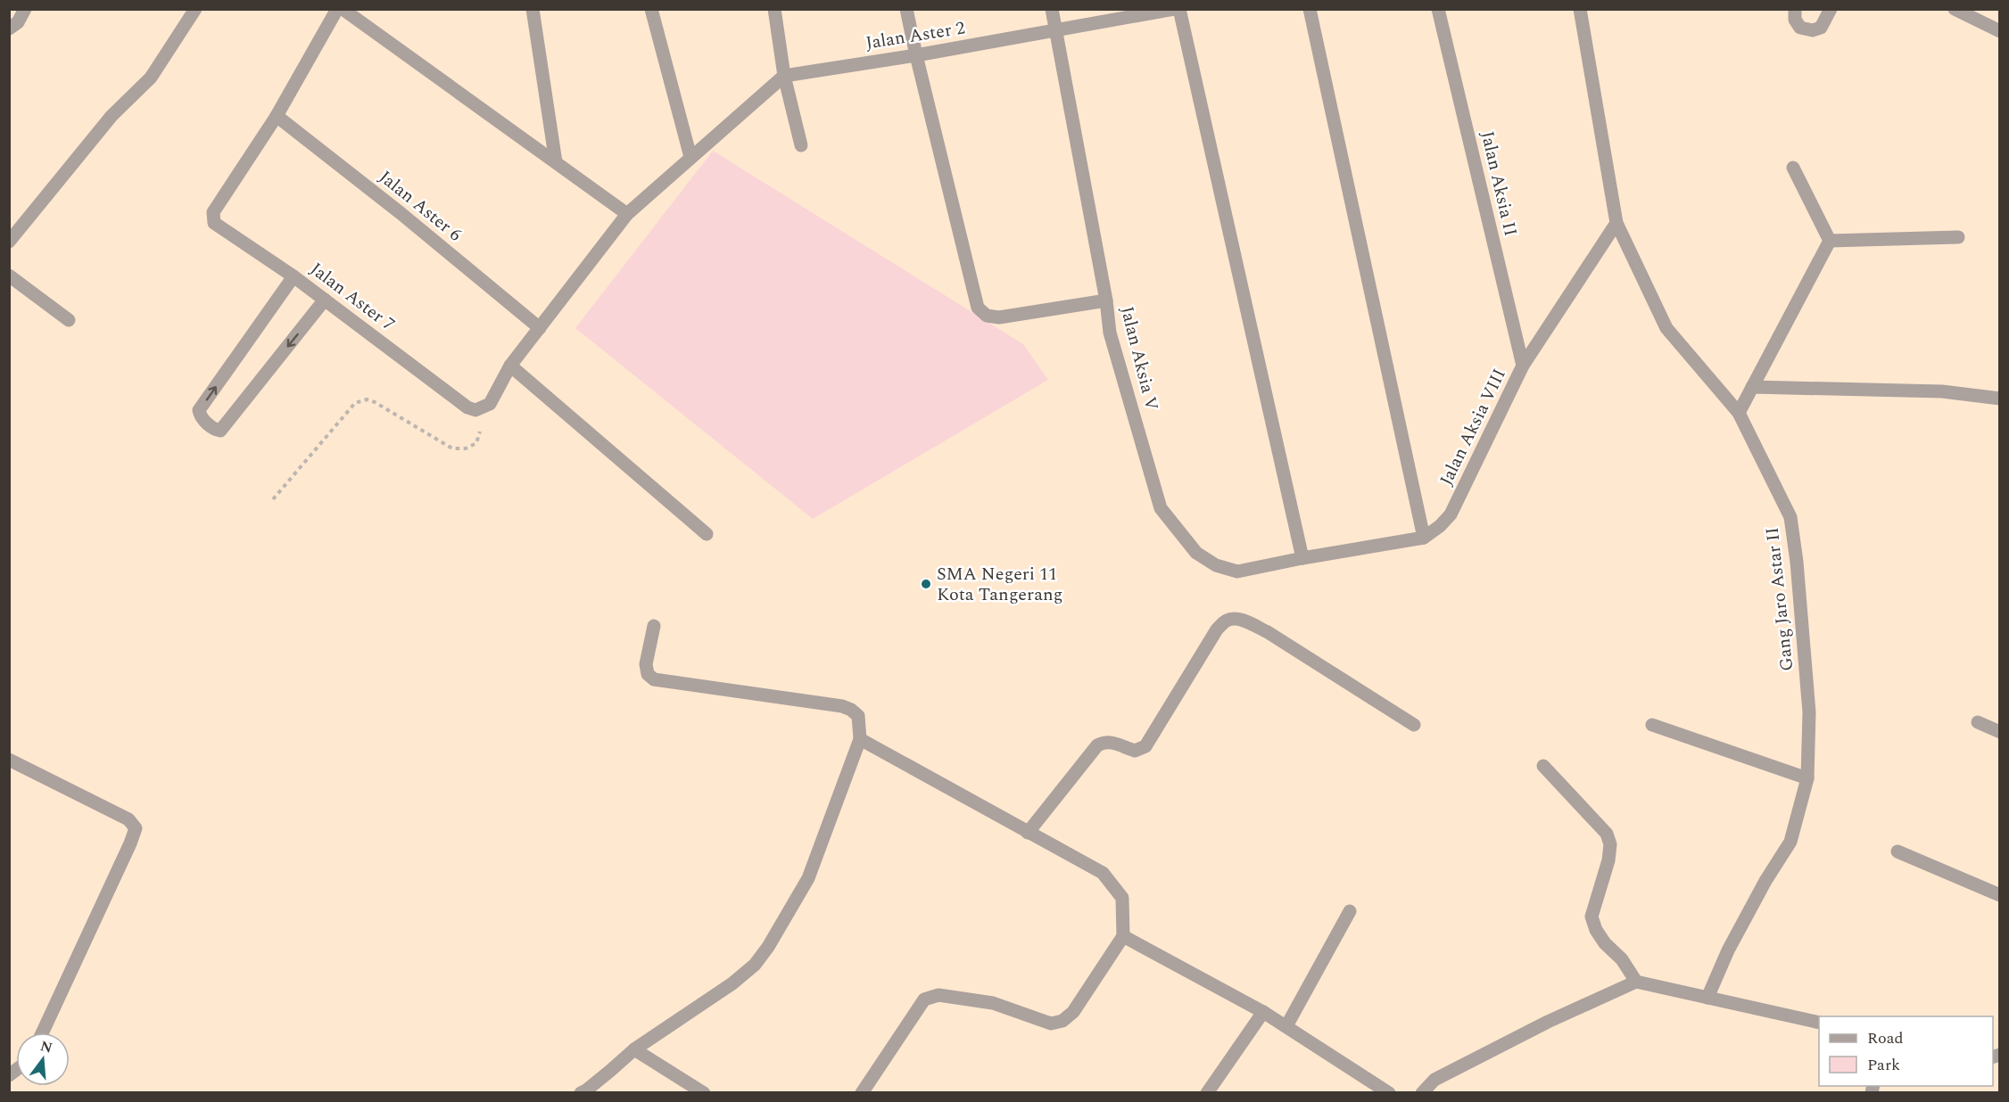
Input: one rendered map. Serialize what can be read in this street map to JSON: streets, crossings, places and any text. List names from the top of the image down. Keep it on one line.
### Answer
{"streets":{"street":["Jalan Aster 2","Jalan Aksia II","Jalan Aster 6","Jalan Aster 7","Jalan Aksia V","Jalan Aksia VIII","Gang Jaro Astar II"]},"crossings":[["Jalan Aster 2","Jalan Aksia V"],["Jalan Aksia II","Jalan Aksia VIII"],["Jalan Aster 6","Jalan Aster 7"],["Jalan Aksia V","Jalan Aksia VIII"],["Jalan Aksia VIII","Gang Jaro Astar II"]],"places":["SMA Negeri 11 Kota Tangerang"],"legend":["Road","Park"],"north":"top"}
